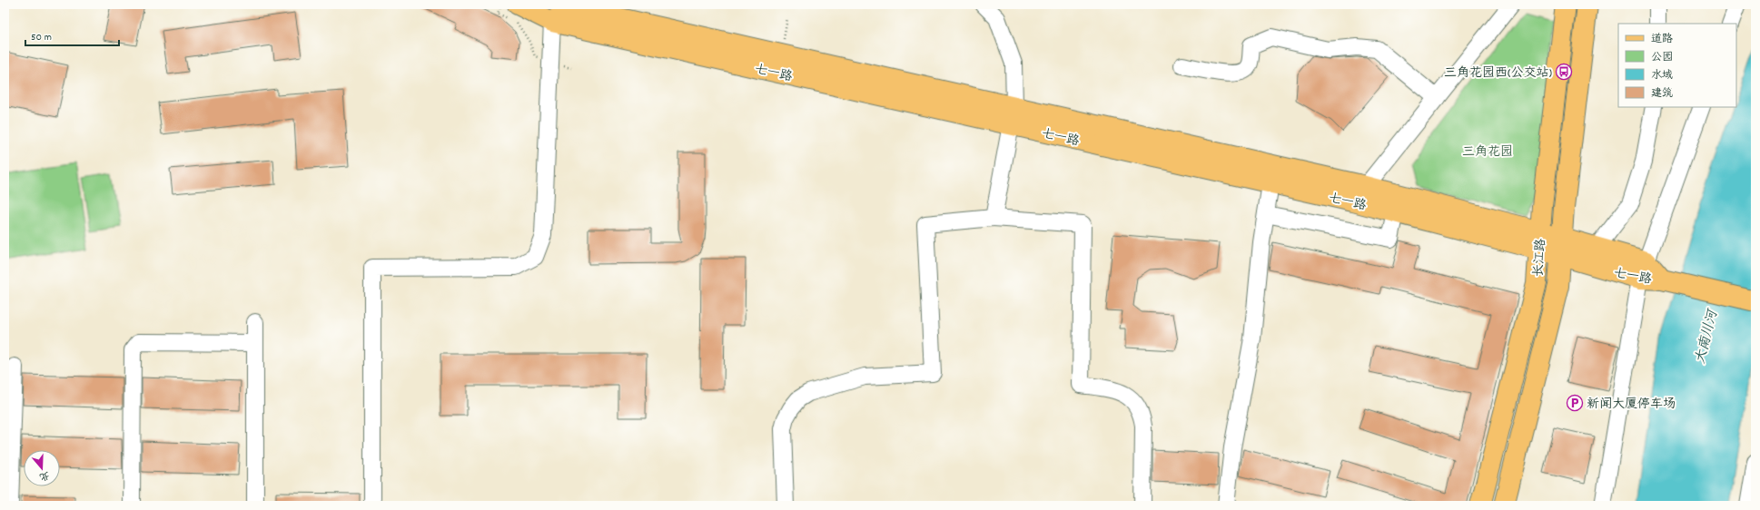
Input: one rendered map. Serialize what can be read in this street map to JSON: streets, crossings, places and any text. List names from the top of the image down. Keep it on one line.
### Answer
{"streets":{"main road":["七一路","长江路"]},"crossings":[["七一路","长江路"]],"water":["大南川河"],"parks":["三角花园"],"places":{"bus stop":["三角花园西(公交站)"],"parking":["新闻大厦停车场"]},"legend":["道路","公园","水域","建筑"],"scale_bar":"50 m","north":"bottom"}
